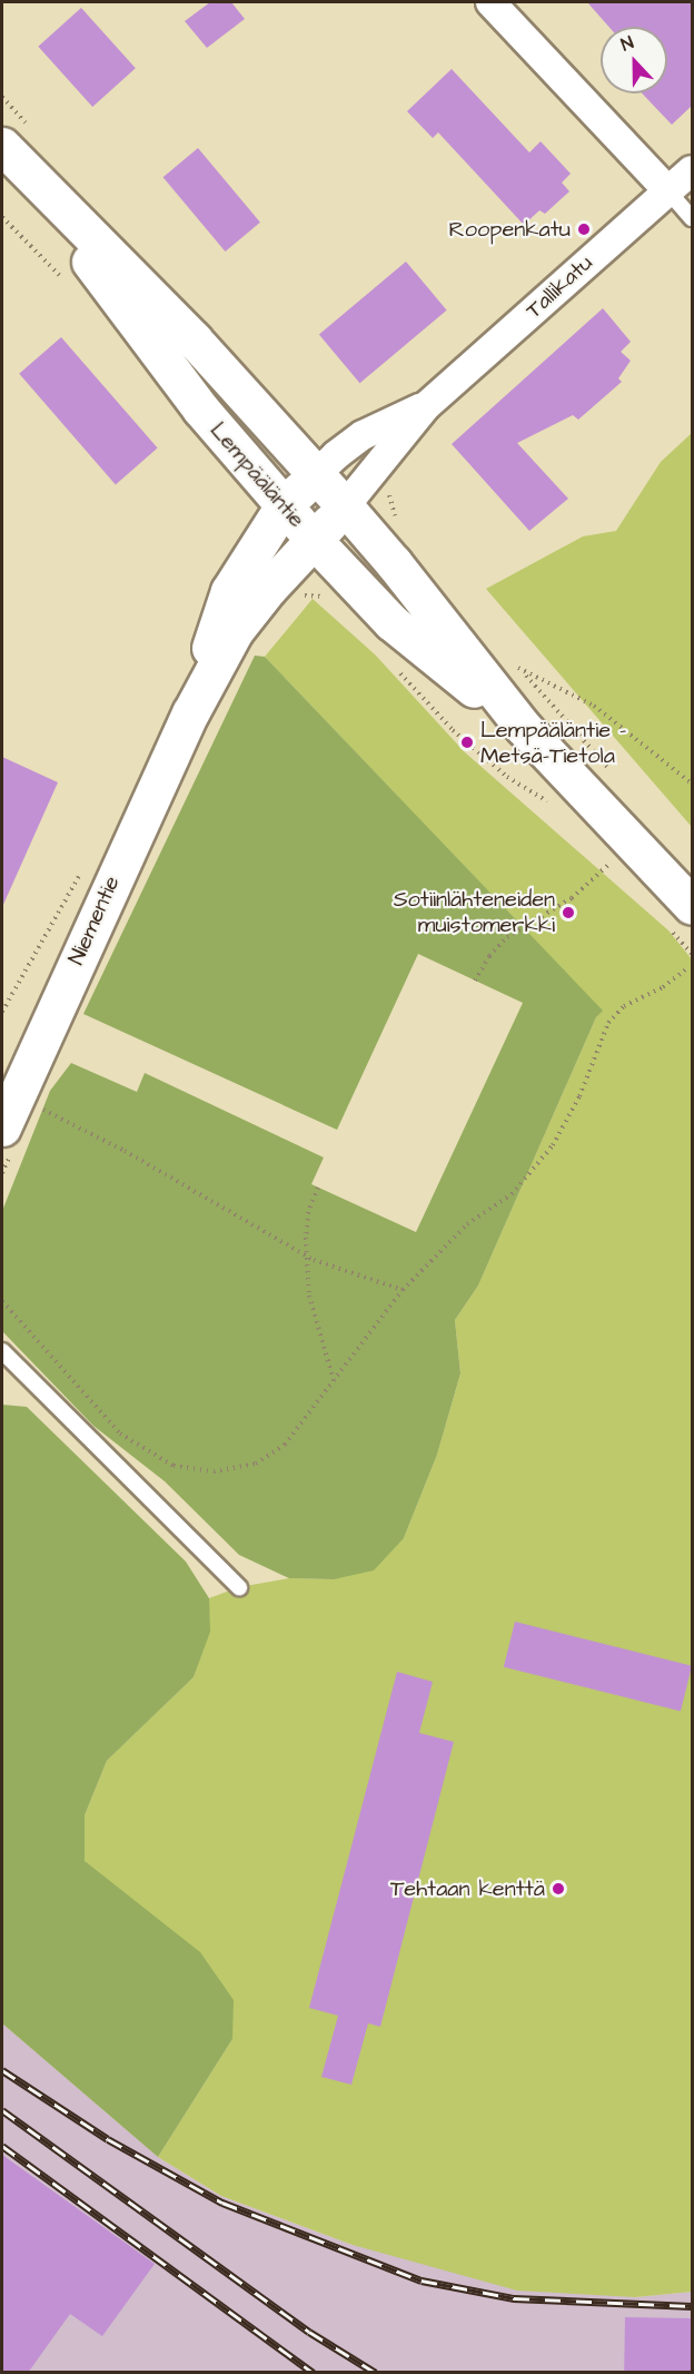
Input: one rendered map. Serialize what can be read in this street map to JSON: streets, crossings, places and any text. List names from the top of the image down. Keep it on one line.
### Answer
{"streets":{"main road":["Lempääläntie","Niementie"],"street":["Tallikatu"]},"crossings":[["Tallikatu","Lempääläntie"],["Tallikatu","Niementie"],["Lempääläntie","Niementie"]],"places":["Roopenkatu","Lempääläntie - Metsä-Tietola","Sotiinlähteneiden muistomerkki","Tehtaan kenttä"],"north":"top"}
